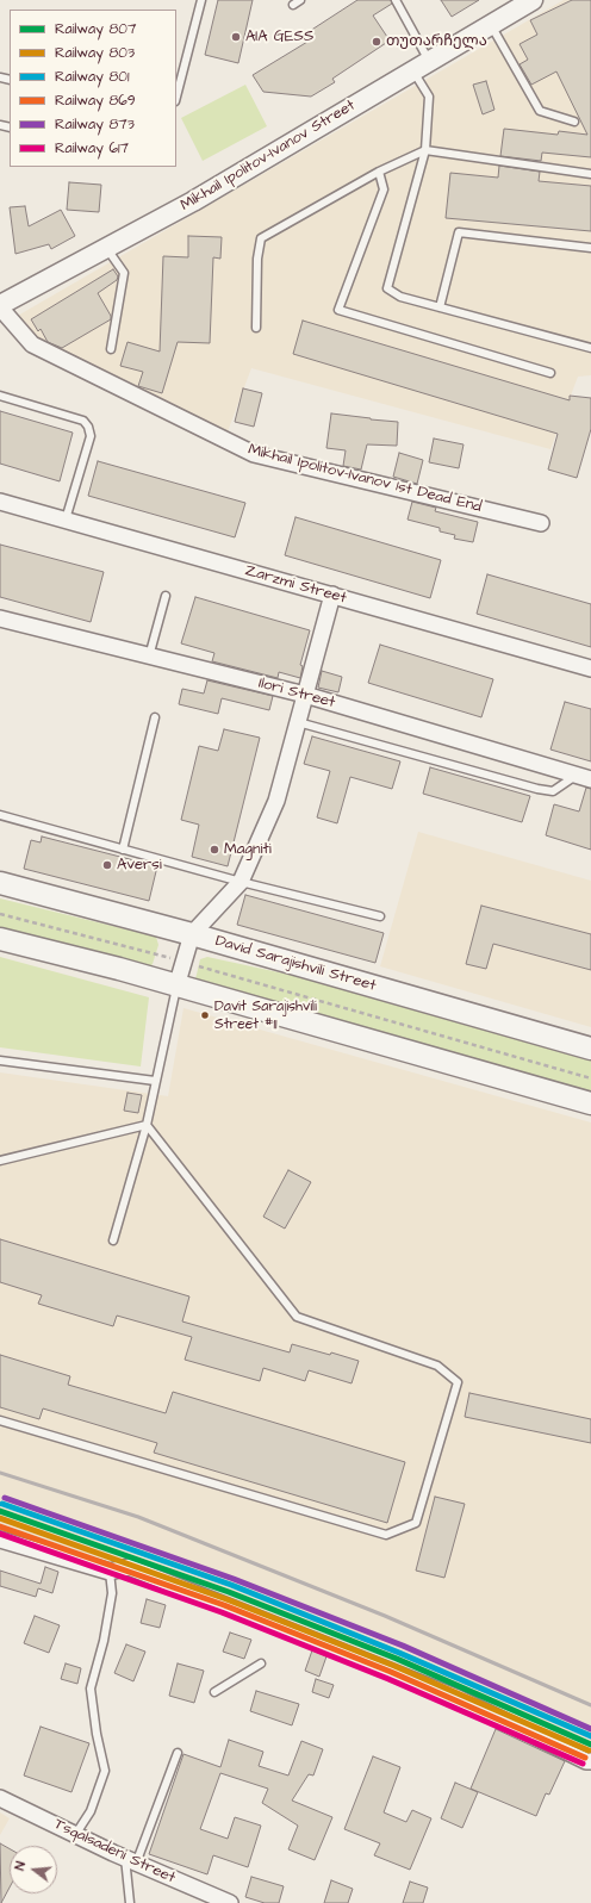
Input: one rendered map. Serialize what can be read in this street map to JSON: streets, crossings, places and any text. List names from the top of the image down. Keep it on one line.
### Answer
{"streets":{"main road":["David Sarajishvili Street"],"street":["Mikhail Ipolitov-Ivanov Street","Mikhail Ipolitov-Ivanov 1st Dead End","Zarzmi Street","Ilori Street","Tsqalsadeni Street"]},"crossings":[["Mikhail Ipolitov-Ivanov Street","Mikhail Ipolitov-Ivanov 1st Dead End"]],"places":["AIA GESS","თუთარჩელა","Magniti","Aversi","Davit Sarajishvili Street #11"],"lines":["rail line 873","rail line 801","rail line 807","rail line 803","rail line 869","rail line 617"],"legend":["Railway 807","Railway 803","Railway 801","Railway 869","Railway 873","Railway 617"],"north":"left"}
